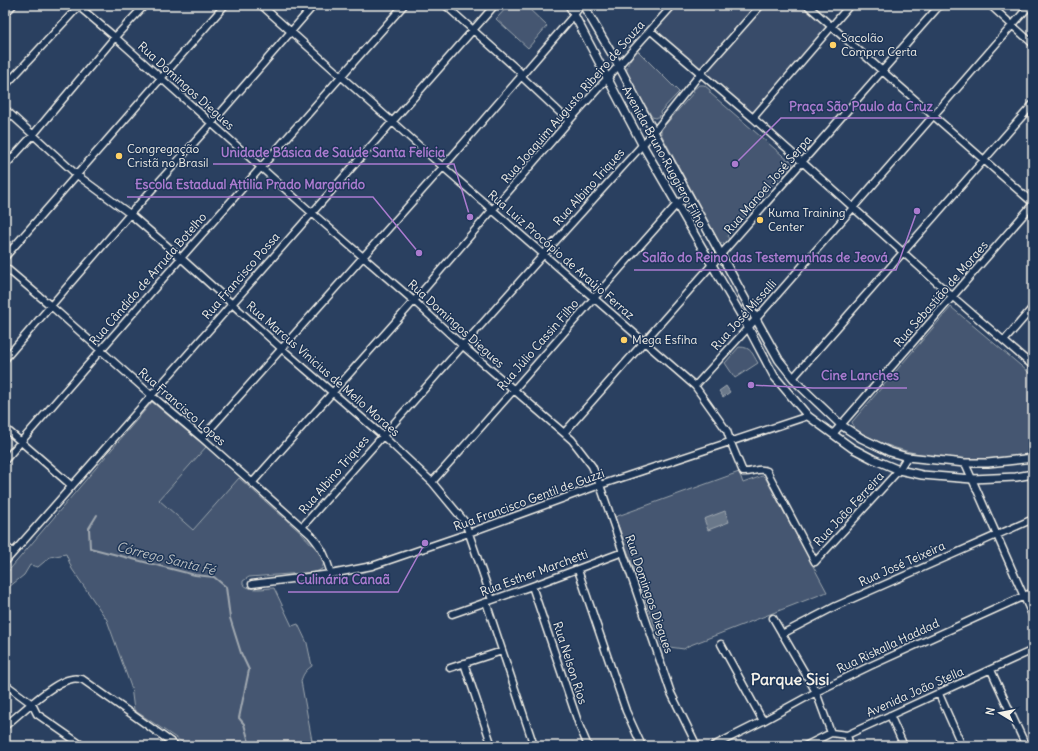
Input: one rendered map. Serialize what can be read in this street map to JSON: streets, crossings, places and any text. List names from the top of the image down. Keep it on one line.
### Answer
{"streets":{"main road":["Avenida Bruno Ruggiero Filho"],"street":["Rua Domingos Diegues","Rua Joaquim Augusto Ribeiro de Souza","Rua Manoel José Serpa","Rua Albino Triques","Rua Luiz Procópio de Araújo Ferraz","Rua Francisco Possa","Rua Cândido de Arruda Botelho","Rua Sebastião de Moraes","Rua José Missalli","Rua Júlio Cassin Filho","Rua Marcus Vinicius de Mello Moraes","Rua Francisco Lopes","Rua Francisco Gentil de Guzzi","Rua João Ferreira","Rua José Teixeira","Rua Esther Marchetti","Rua Riskalla Haddad","Rua Nelson Rios","Avenida João Stella"]},"crossings":[["Rua Domingos Diegues","Rua Joaquim Augusto Ribeiro de Souza"],["Rua Domingos Diegues","Rua Manoel José Serpa"],["Rua Domingos Diegues","Rua Albino Triques"],["Rua Domingos Diegues","Rua Francisco Possa"],["Rua Domingos Diegues","Rua Cândido de Arruda Botelho"],["Rua Domingos Diegues","Rua Júlio Cassin Filho"],["Rua Domingos Diegues","Rua Francisco Gentil de Guzzi"],["Rua Domingos Diegues","Rua Esther Marchetti"],["Rua Joaquim Augusto Ribeiro de Souza","Avenida Bruno Ruggiero Filho"],["Rua Joaquim Augusto Ribeiro de Souza","Rua Luiz Procópio de Araújo Ferraz"],["Rua Joaquim Augusto Ribeiro de Souza","Rua Marcus Vinicius de Mello Moraes"],["Rua Joaquim Augusto Ribeiro de Souza","Rua Francisco Lopes"],["Avenida Bruno Ruggiero Filho","Rua Manoel José Serpa"],["Avenida Bruno Ruggiero Filho","Rua Albino Triques"],["Avenida Bruno Ruggiero Filho","Rua Sebastião de Moraes"],["Avenida Bruno Ruggiero Filho","Rua José Missalli"],["Avenida Bruno Ruggiero Filho","Rua Júlio Cassin Filho"],["Avenida Bruno Ruggiero Filho","Rua Francisco Gentil de Guzzi"],["Avenida Bruno Ruggiero Filho","Rua João Ferreira"],["Rua Manoel José Serpa","Rua Luiz Procópio de Araújo Ferraz"],["Rua Albino Triques","Rua Luiz Procópio de Araújo Ferraz"],["Rua Albino Triques","Rua Marcus Vinicius de Mello Moraes"],["Rua Albino Triques","Rua Francisco Lopes"],["Rua Luiz Procópio de Araújo Ferraz","Rua Francisco Possa"],["Rua Luiz Procópio de Araújo Ferraz","Rua Cândido de Arruda Botelho"],["Rua Luiz Procópio de Araújo Ferraz","Rua José Missalli"],["Rua Luiz Procópio de Araújo Ferraz","Rua Júlio Cassin Filho"],["Rua Luiz Procópio de Araújo Ferraz","Rua Francisco Gentil de Guzzi"],["Rua Luiz Procópio de Araújo Ferraz","Rua João Ferreira"],["Rua Francisco Possa","Rua Marcus Vinicius de Mello Moraes"],["Rua Francisco Possa","Rua Francisco Lopes"],["Rua Cândido de Arruda Botelho","Rua Marcus Vinicius de Mello Moraes"],["Rua Cândido de Arruda Botelho","Rua Francisco Lopes"],["Rua Júlio Cassin Filho","Rua Marcus Vinicius de Mello Moraes"],["Rua Marcus Vinicius de Mello Moraes","Rua Francisco Gentil de Guzzi"],["Rua Marcus Vinicius de Mello Moraes","Rua Esther Marchetti"],["Rua Francisco Lopes","Rua Francisco Gentil de Guzzi"],["Rua Esther Marchetti","Rua Nelson Rios"]],"districts":["Parque Sisi"],"water":["Córrego Santa Fé"],"places":["Sacolão Compra Certa","Congregação Cristã no Brasil","Praça São Paulo da Cruz","Salão do Reino das Testemunhas de Jeová","Unidade Básica de Saúde Santa Felícia","Kuma Training Center","Escola Estadual Attilia Prado Margarido","Mega Esfiha","Cine Lanches","Culinária Canaã"],"north":"left"}
